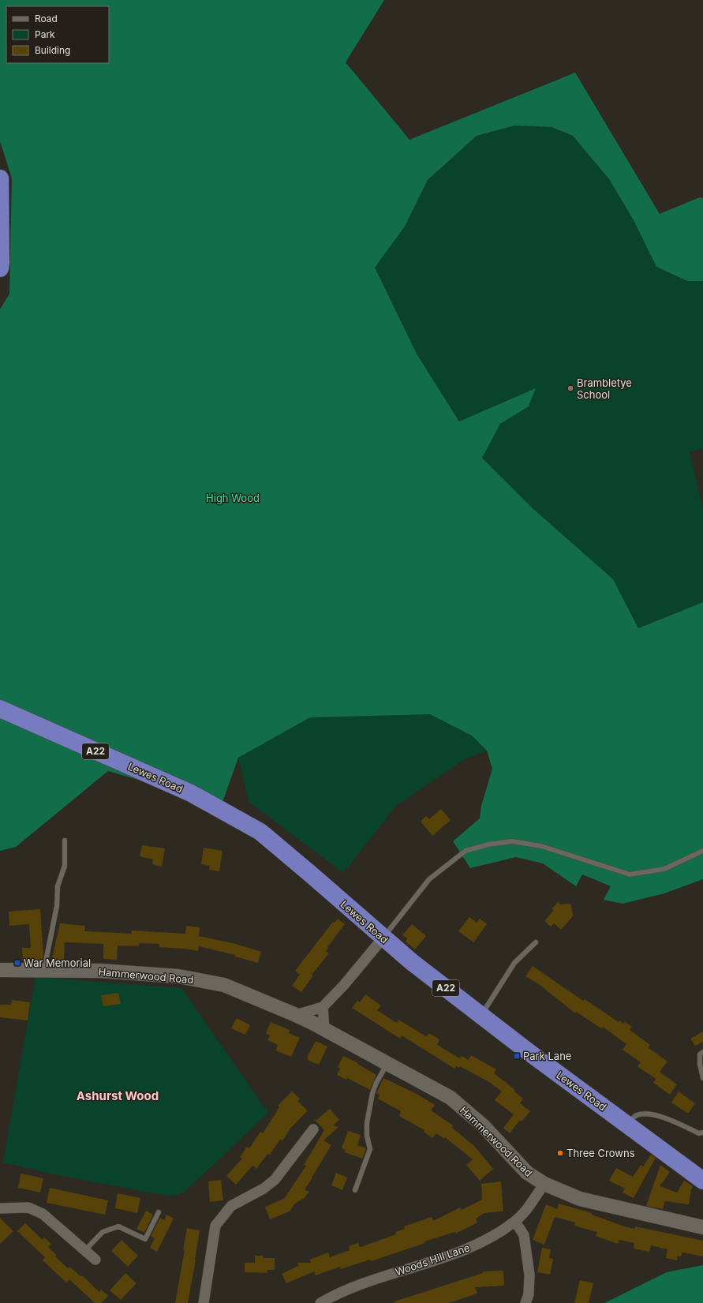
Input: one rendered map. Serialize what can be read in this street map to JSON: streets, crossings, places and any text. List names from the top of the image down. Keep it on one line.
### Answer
{"streets":{"highway":["A22","Lewes Road"],"street":["Hammerwood Road","Woods Hill Lane"]},"crossings":[["Hammerwood Road","Woods Hill Lane"]],"districts":["Ashurst Wood"],"parks":["High Wood"],"places":{"other":["Brambletye School","Three Crowns"],"transit":["War Memorial","Park Lane"]},"legend":["Road","Park","Building"]}
